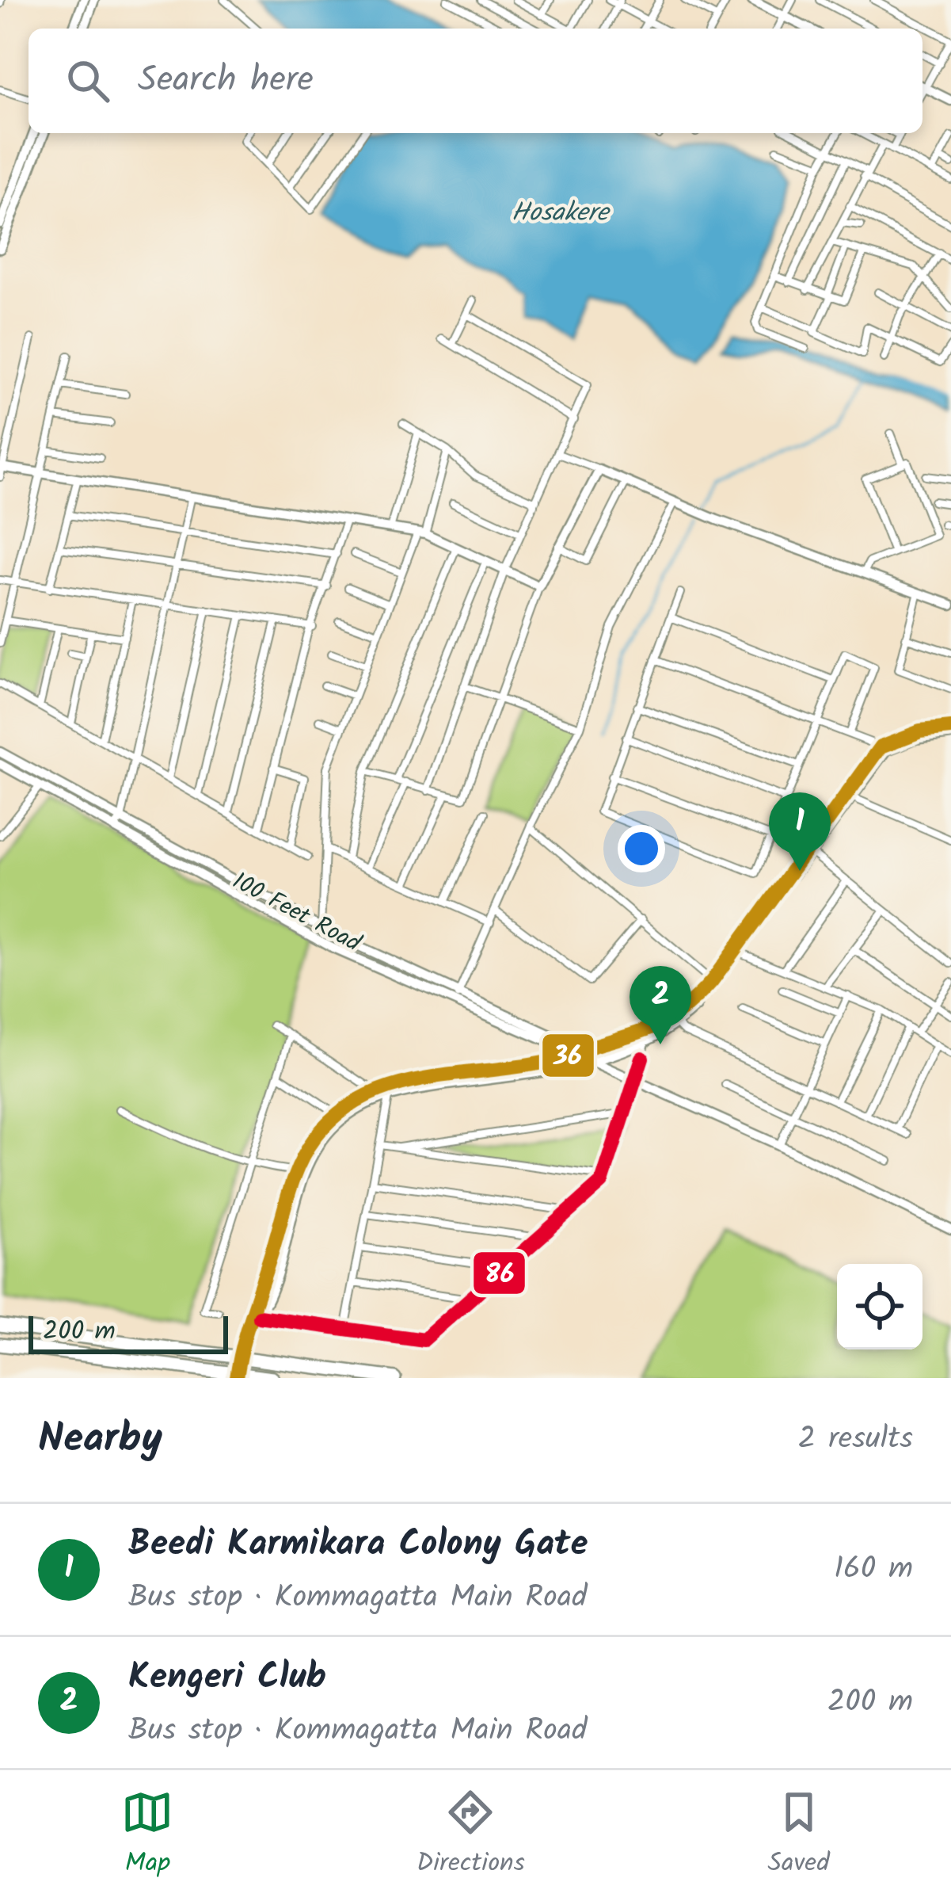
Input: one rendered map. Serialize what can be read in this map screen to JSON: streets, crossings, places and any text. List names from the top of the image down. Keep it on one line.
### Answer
{"streets":{"main road":["100 Feet Road"]},"water":["Hosakere"],"lines":["transit line 36","transit line 86"],"scale_bar":"200 m","page":{"search":"Search here","pins":["1","2"],"scale":"200 m","heading":["Nearby","2 results"],"list":[{"mark":"1","name":"Beedi Karmikara Colony Gate","note":"Bus stop · Kommagatta Main Road","value":"160 m"},{"mark":"2","name":"Kengeri Club","note":"Bus stop · Kommagatta Main Road","value":"200 m"}],"nav":["Map","Directions","Saved"]}}
